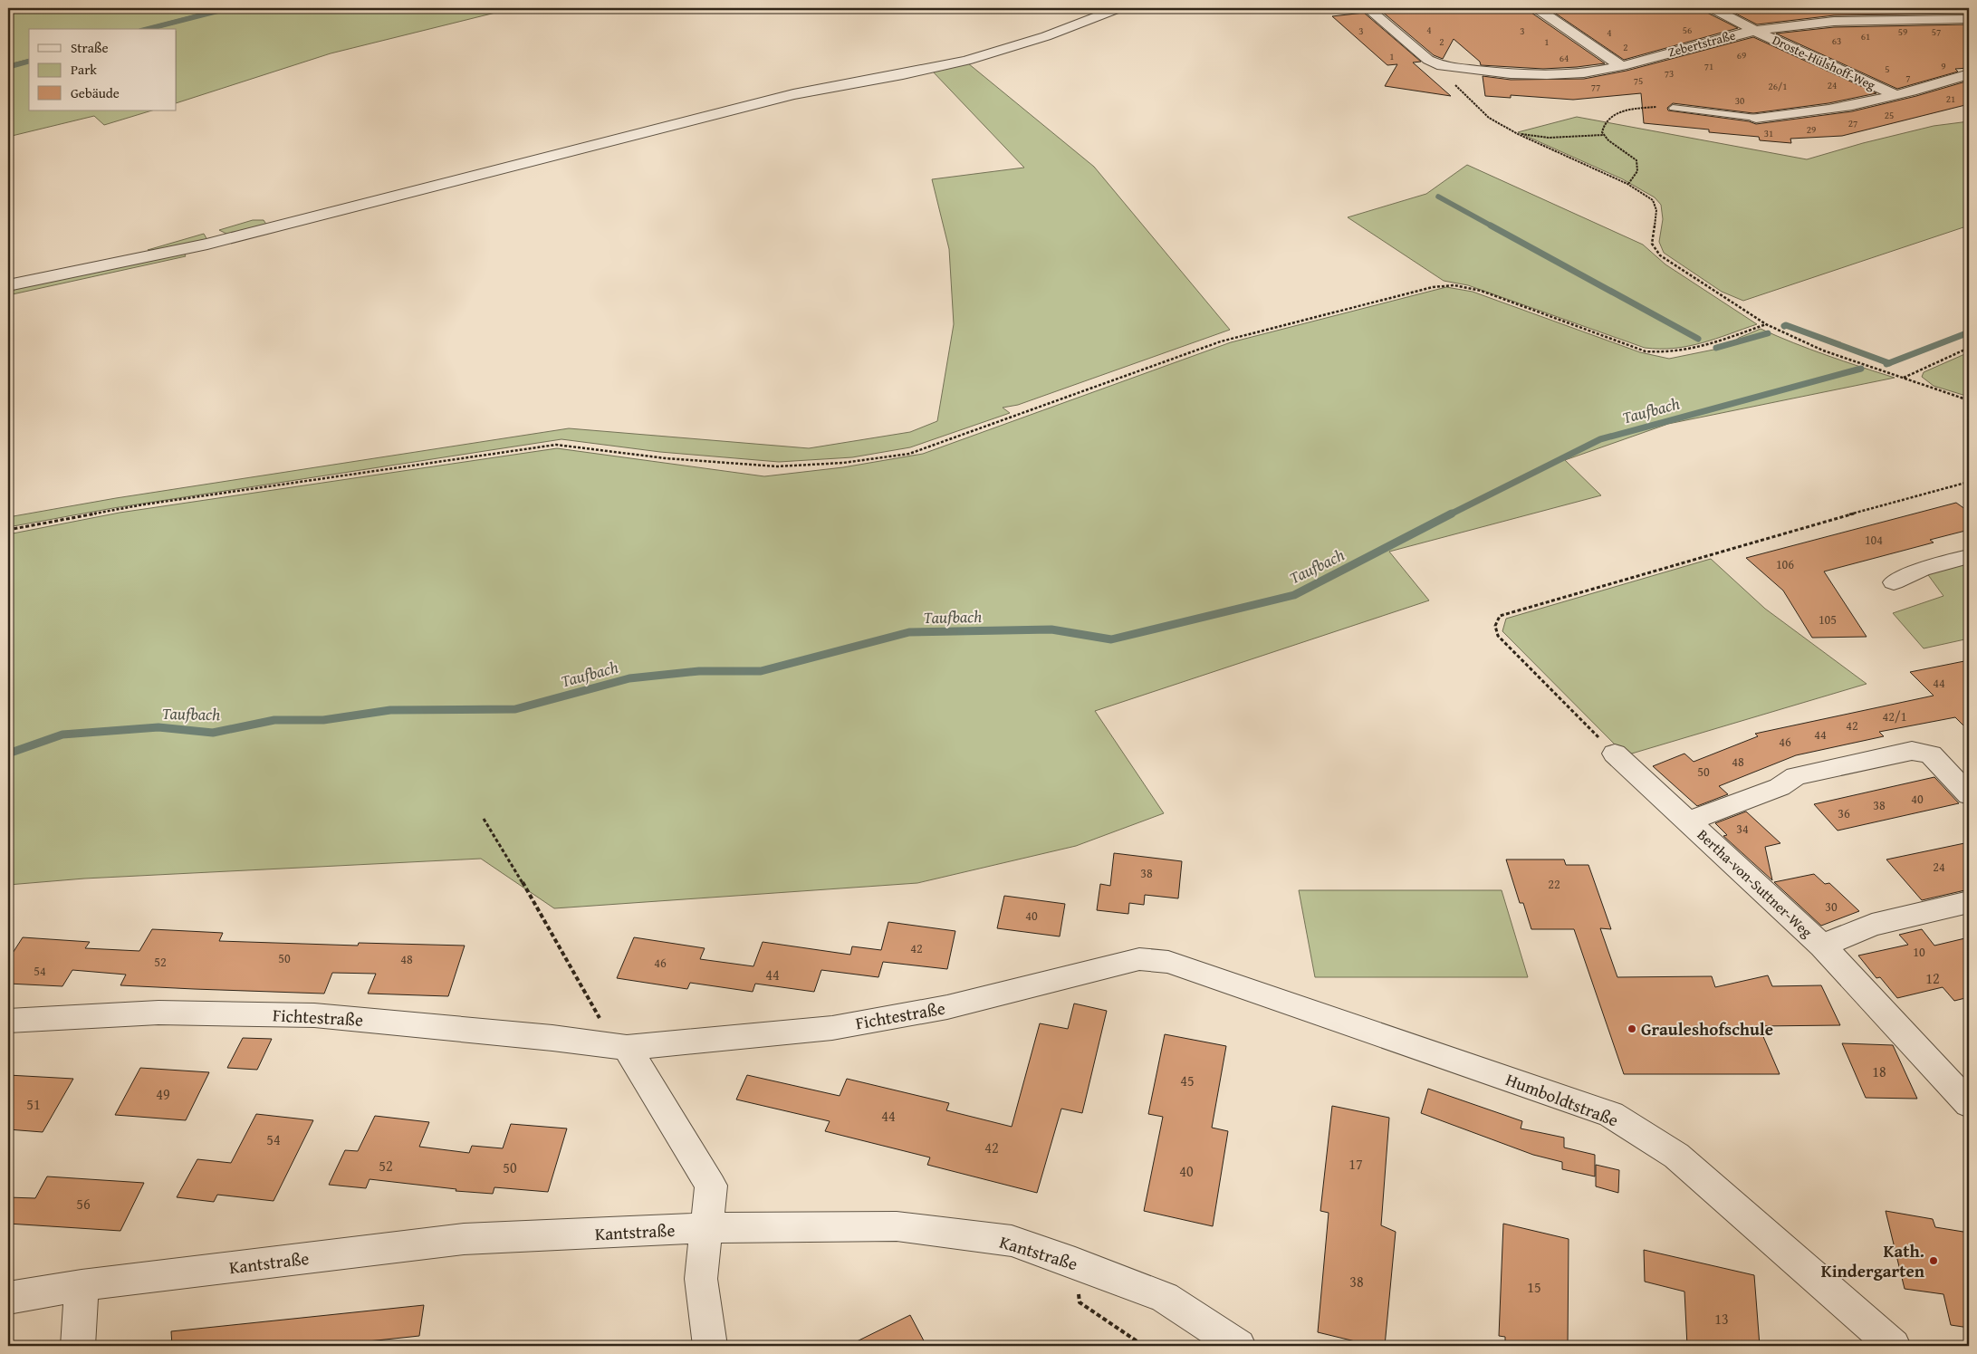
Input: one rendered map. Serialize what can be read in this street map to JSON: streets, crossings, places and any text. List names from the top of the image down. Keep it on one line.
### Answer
{"streets":{"street":["Zebertstraße","Droste-Hülshoff-Weg","Bertha-von-Suttner-Weg","Fichtestraße","Humboldtstraße","Kantstraße"]},"crossings":[["Zebertstraße","Droste-Hülshoff-Weg"],["Fichtestraße","Humboldtstraße"]],"water":["Taufbach"],"places":["Grauleshofschule","Kath. Kindergarten"],"house_numbers":["4","56","3","3","59","57","4","61","63","2","1","2","69","1","64","71","9","5","73","7","75","24","26/1","77","21","30","25","27","29","31","104","106","105","44","42/1","42","44","46","48","50","40","38","36","34","24","38","22","30","40","42","10","50","48","52","46","54","44","12","18","45","49","51","44","54","42","17","52","50","40","56","38","15","13"],"legend":["Straße","Park","Gebäude"]}
